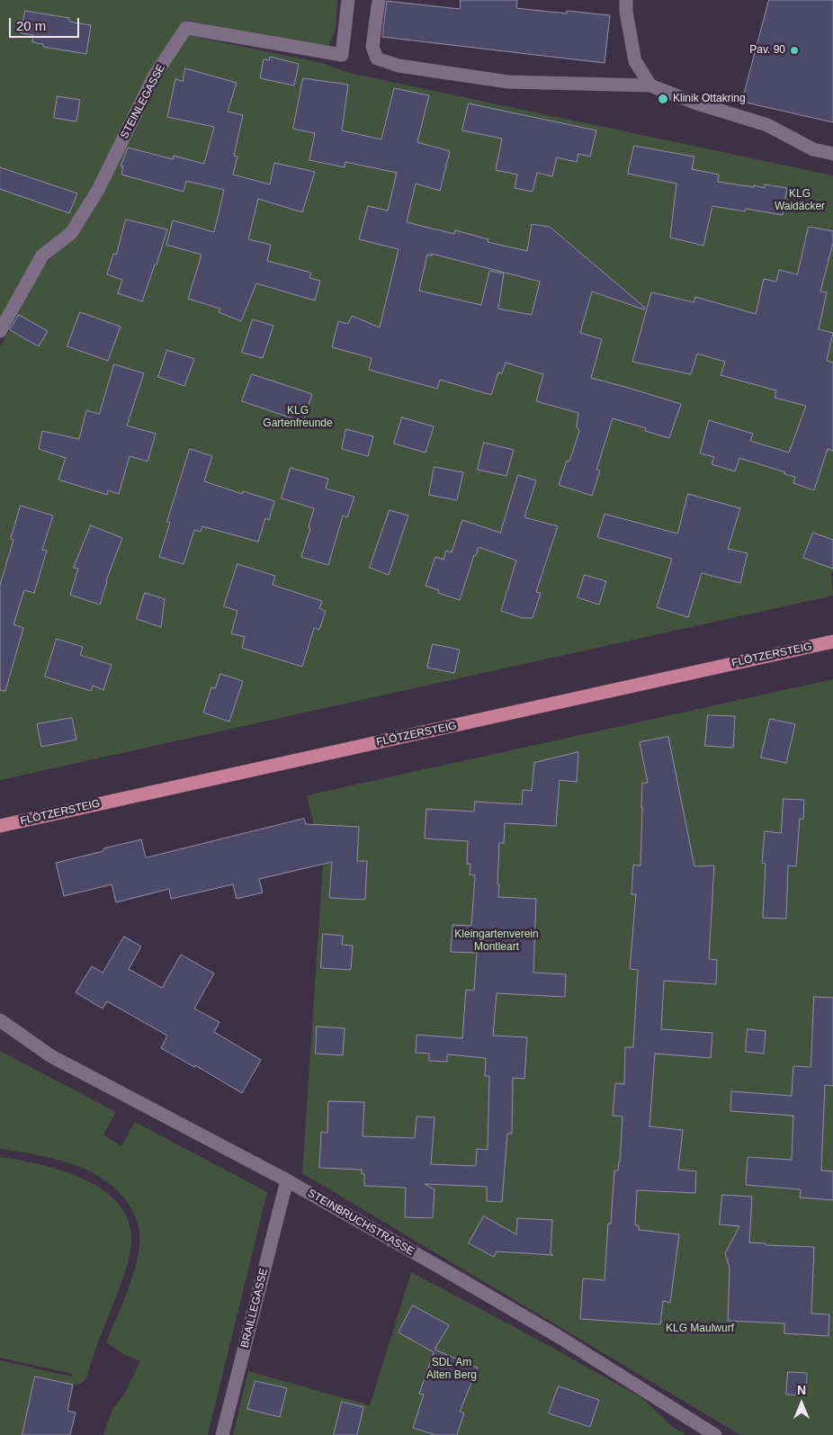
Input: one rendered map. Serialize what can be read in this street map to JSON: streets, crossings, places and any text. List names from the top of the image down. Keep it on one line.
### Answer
{"streets":{"main road":["FLÖTZERSTEIG"],"street":["STEINLEGASSE","STEINBRUCHSTRASSE","BRAILLEGASSE"]},"crossings":[["STEINBRUCHSTRASSE","BRAILLEGASSE"]],"parks":["KLG Waidäcker","KLG Gartenfreunde","Kleingartenverein Montleart","KLG Maulwurf","SDL Am Alten Berg"],"places":["Pav. 90","Klinik Ottakring"],"scale_bar":"20 m","north":"top"}
